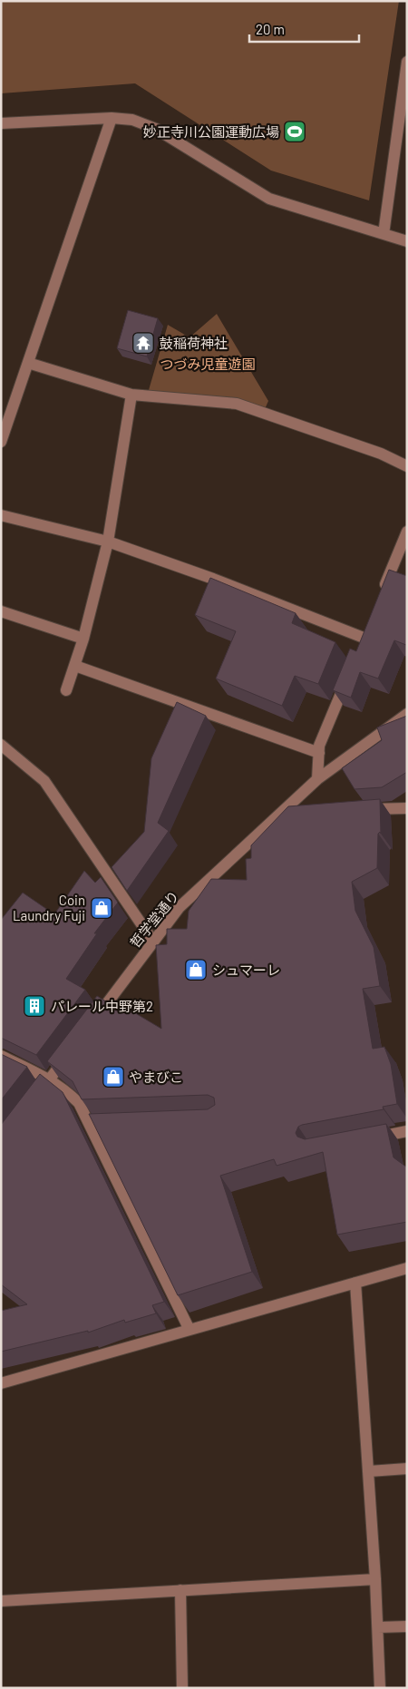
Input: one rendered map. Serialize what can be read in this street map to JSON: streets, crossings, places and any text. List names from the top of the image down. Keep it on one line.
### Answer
{"streets":{"street":["哲学堂通り"]},"parks":["つづみ児童遊園"],"places":{"sports":["妙正寺川公園運動広場"],"temple":["鼓稲荷神社"],"shop":["Coin Laundry Fuji","シュマーレ","やまびこ"],"building":["パレール中野第2"]},"scale_bar":"20 m"}
